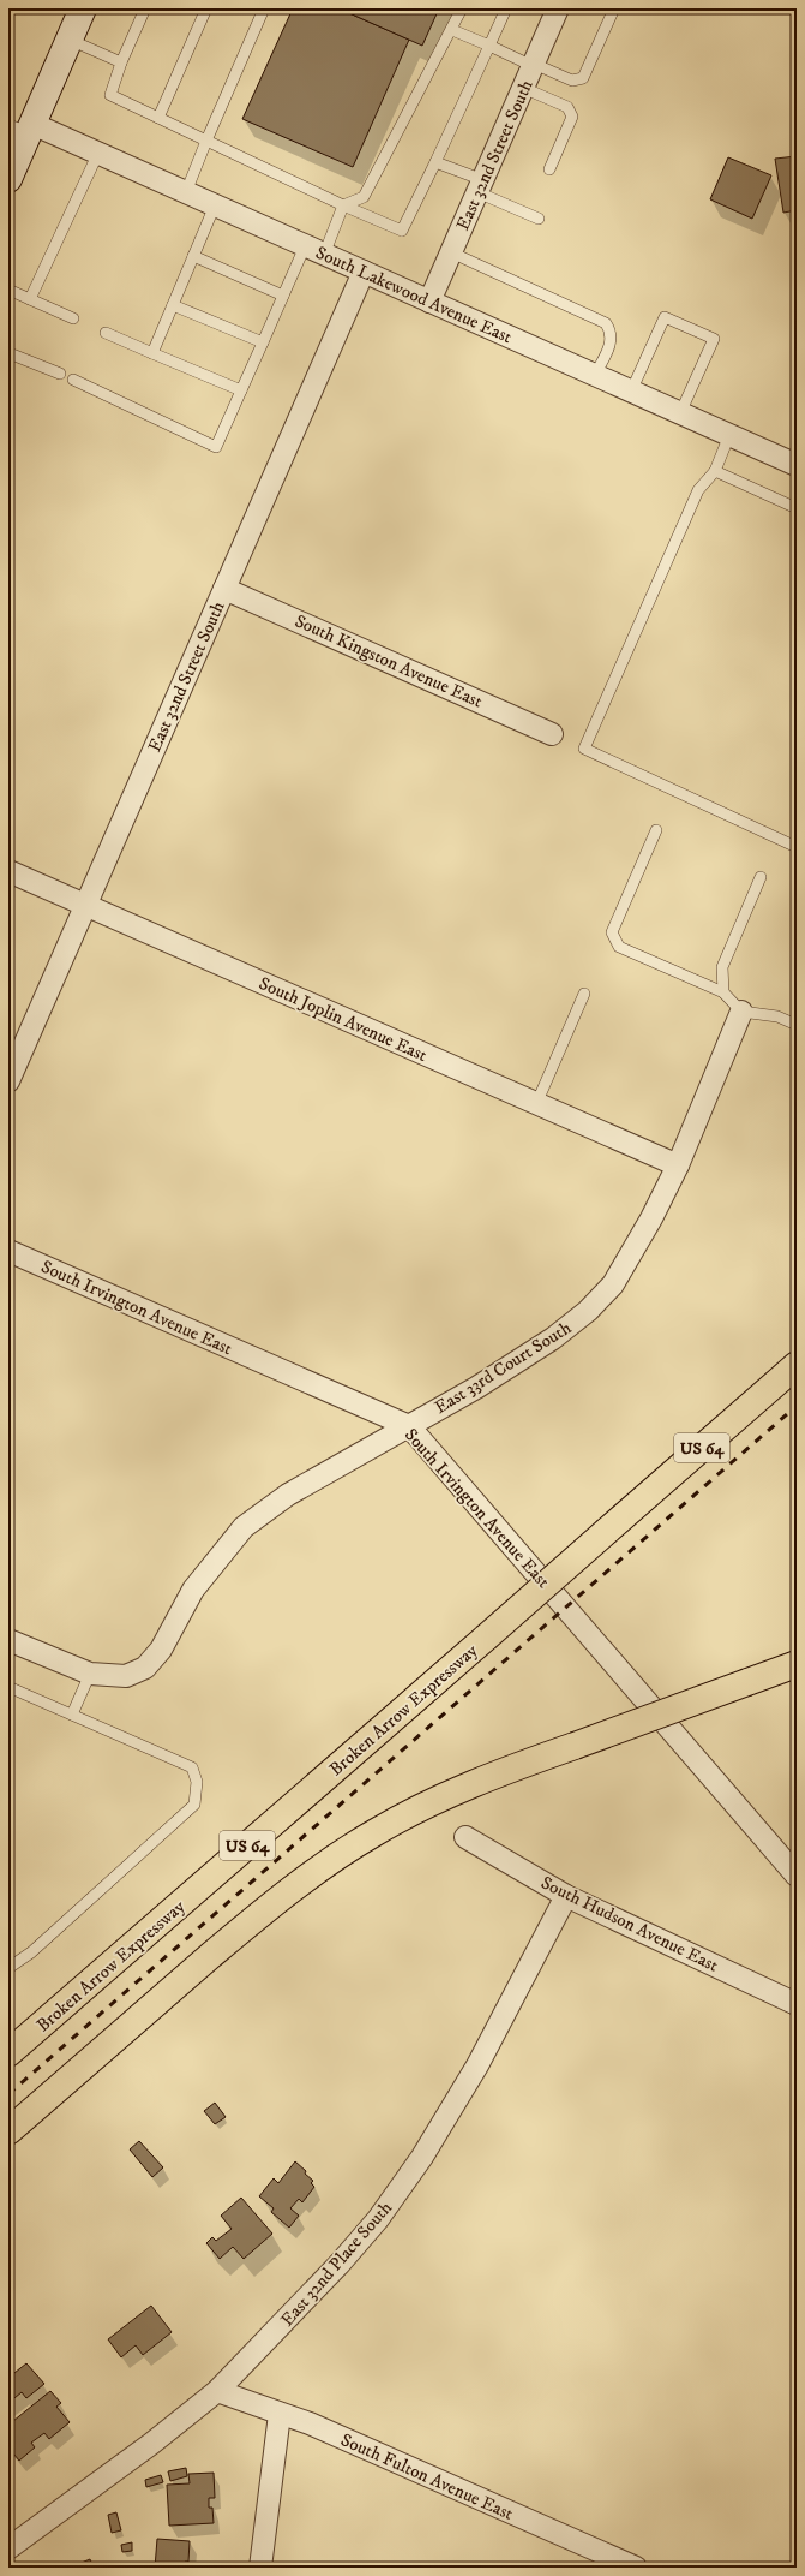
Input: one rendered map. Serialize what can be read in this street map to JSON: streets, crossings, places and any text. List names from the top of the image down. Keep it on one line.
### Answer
{"streets":{"highway":["US 64","Broken Arrow Expressway"],"street":["East 32nd Street South","South Lakewood Avenue East","South Kingston Avenue East","South Joplin Avenue East","South Irvington Avenue East","East 33rd Court South","South Hudson Avenue East","East 32nd Place South","South Fulton Avenue East"]},"crossings":[["East 32nd Street South","South Lakewood Avenue East"],["East 32nd Street South","South Kingston Avenue East"],["East 32nd Street South","South Joplin Avenue East"],["South Joplin Avenue East","East 33rd Court South"],["South Irvington Avenue East","East 33rd Court South"],["South Hudson Avenue East","East 32nd Place South"],["East 32nd Place South","South Fulton Avenue East"]]}
